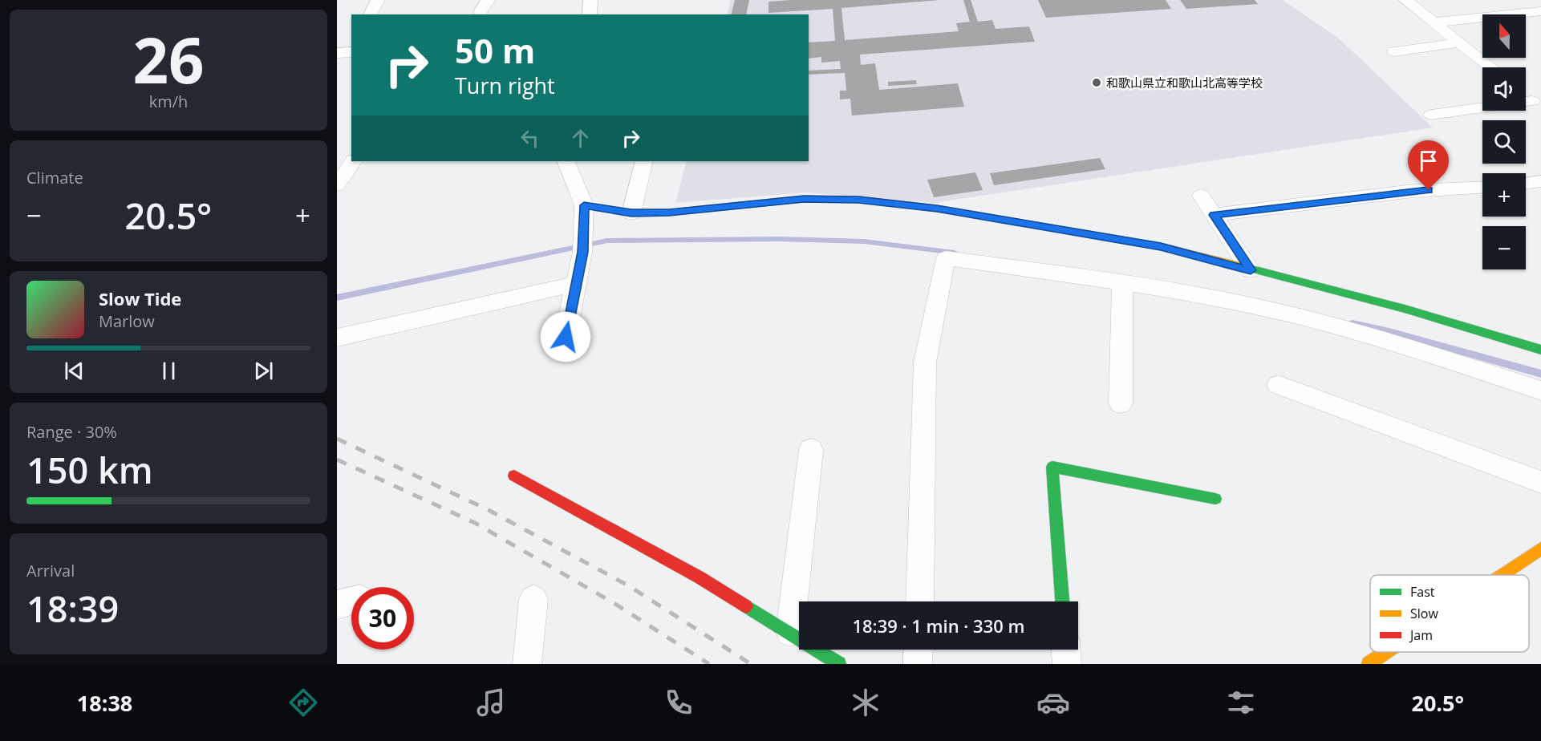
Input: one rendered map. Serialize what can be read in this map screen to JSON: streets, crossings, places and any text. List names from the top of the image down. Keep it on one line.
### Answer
{"places":["和歌山県立和歌山北高等学校"],"legend":["Fast","Slow","Jam"],"north":"top","page":{"tile":[["26","km/h"],"Climate",["Range · 30%","150 km"],["Arrival","18:39"]],"map_buttons":["+","−"],"turn":["50 m","Turn right"],"heat":["−","20.5°","+"],"song":["Slow Tide","Marlow"],"limit":"30","trip":"18:39 · 1 min · 330 m","tabs":["18:38","20.5°"]}}
